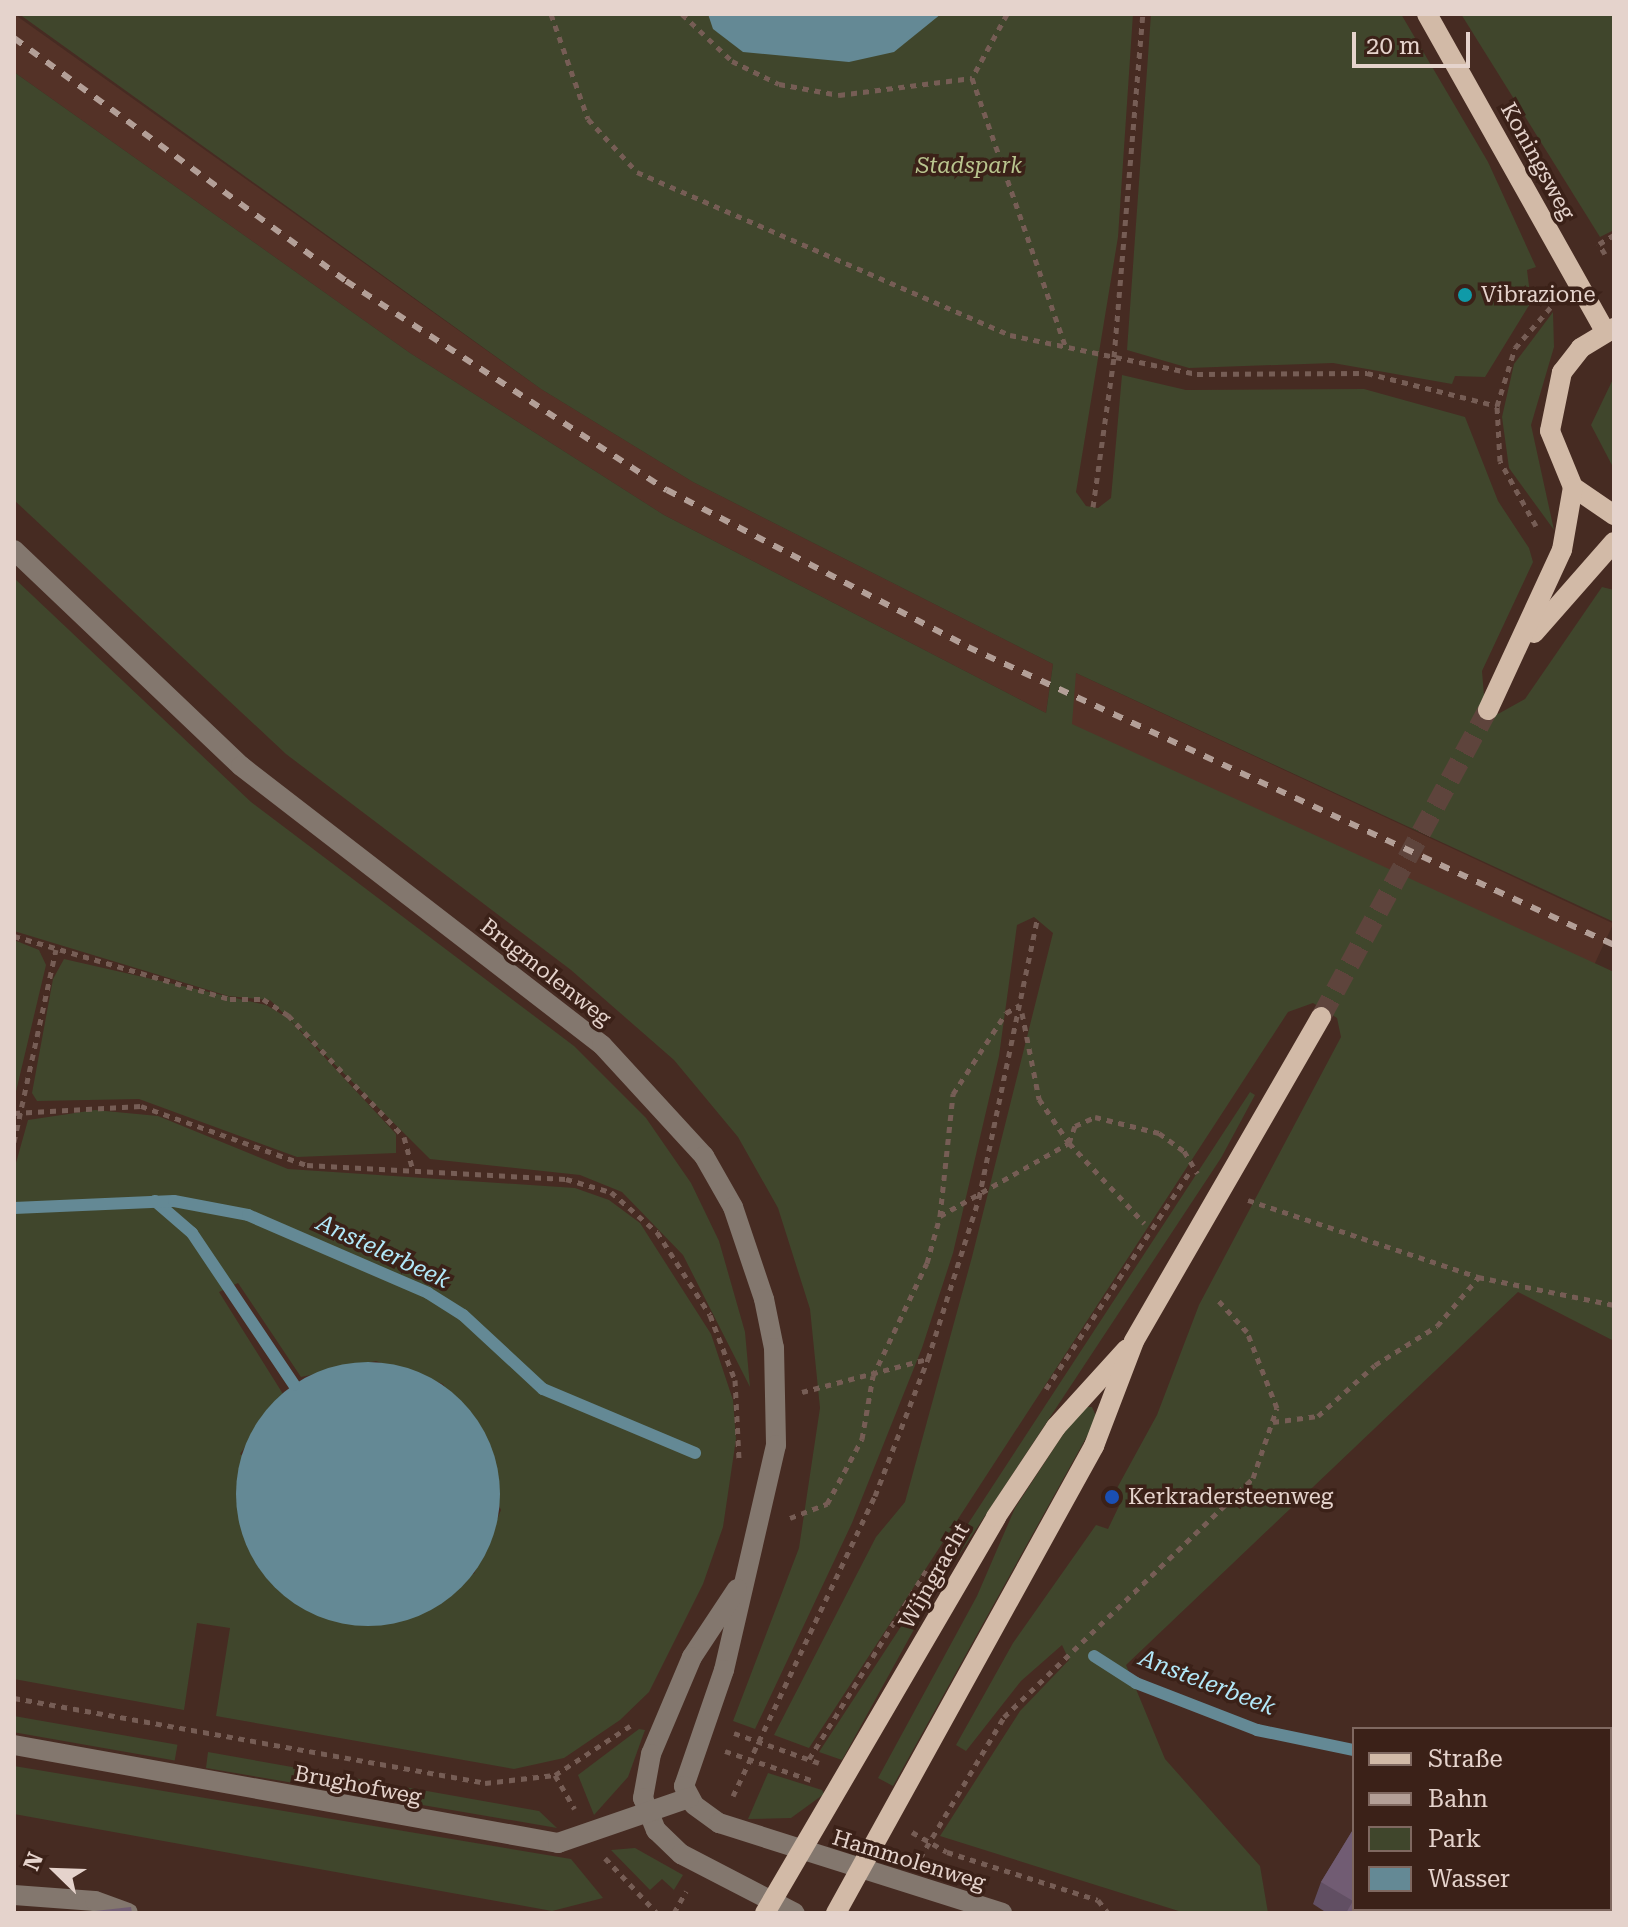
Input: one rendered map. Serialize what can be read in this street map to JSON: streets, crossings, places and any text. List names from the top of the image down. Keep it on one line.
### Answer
{"streets":{"main road":["Koningsweg","Wijngracht"],"street":["Brugmolenweg","Brughofweg","Hammolenweg"]},"crossings":[["Brugmolenweg","Brughofweg"],["Wijngracht","Hammolenweg"]],"water":["Anstelerbeek"],"parks":["Stadspark"],"places":["Vibrazione","Kerkradersteenweg"],"legend":["Straße","Bahn","Park","Wasser"],"scale_bar":"20 m","north":"top left"}
